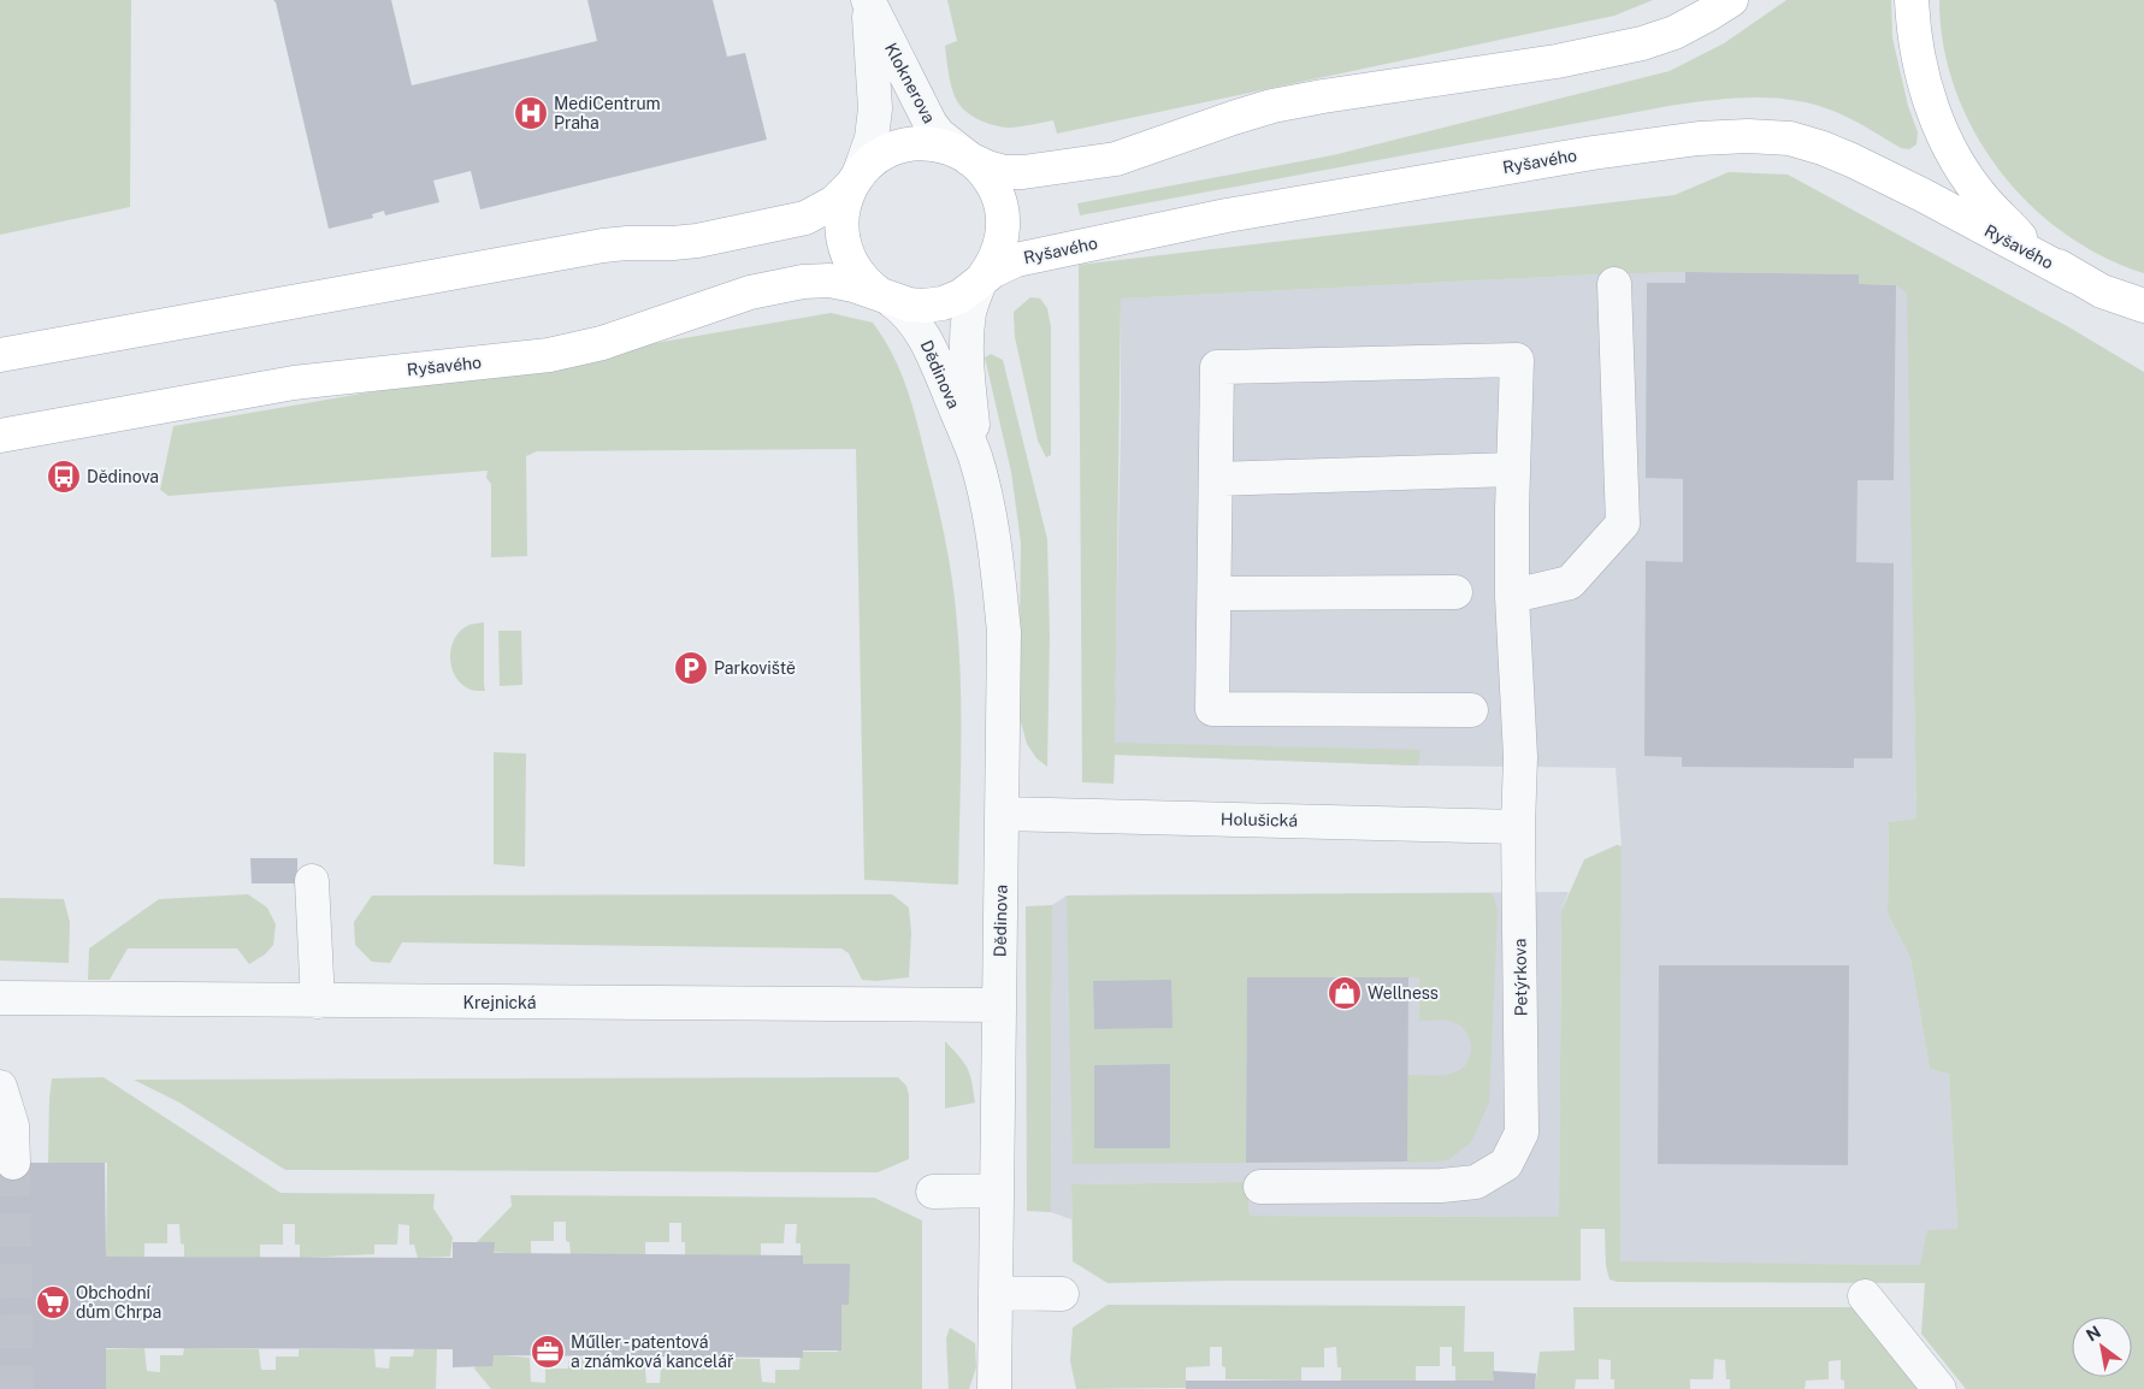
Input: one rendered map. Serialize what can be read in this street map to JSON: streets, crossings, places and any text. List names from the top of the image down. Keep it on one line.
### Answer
{"streets":{"main road":["Ryšavého"],"street":["Kloknerova","Dědinova","Holušická","Petýrkova","Krejnická"]},"crossings":[["Kloknerova","Ryšavého"],["Kloknerova","Dědinova"],["Ryšavého","Dědinova"],["Dědinova","Holušická"],["Dědinova","Krejnická"],["Holušická","Petýrkova"]],"places":{"hospital":["MediCentrum Praha"],"bus stop":["Dědinova"],"parking":["Parkoviště"],"shop":["Wellness"],"supermarket":["Obchodní dům Chrpa"],"office":["Műller - patentová a známková kancelář"]},"north":"top left"}
